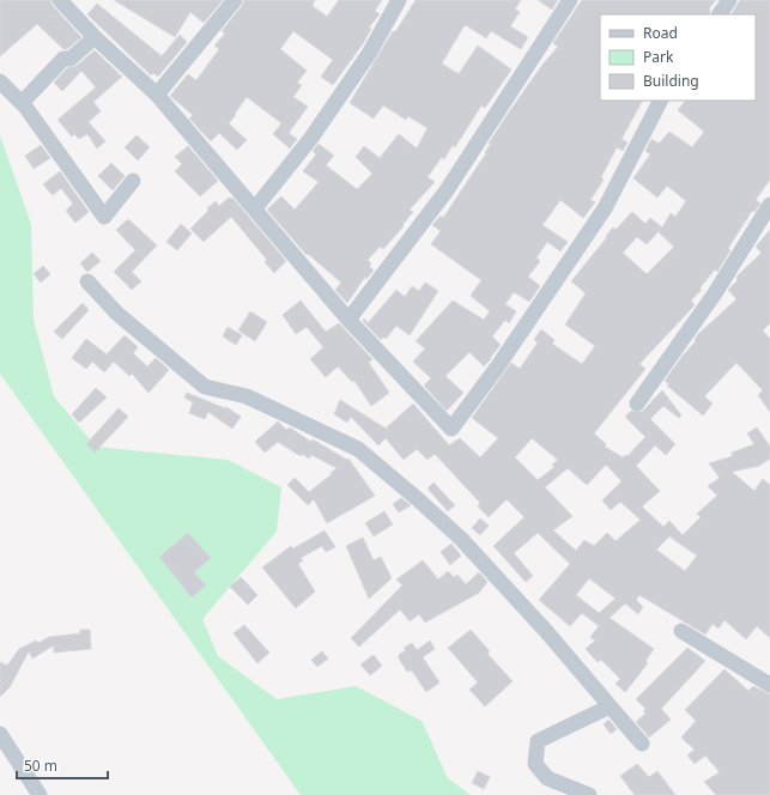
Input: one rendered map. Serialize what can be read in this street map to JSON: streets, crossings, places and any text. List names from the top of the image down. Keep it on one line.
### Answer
{"legend":["Road","Park","Building"],"scale_bar":"50 m"}
